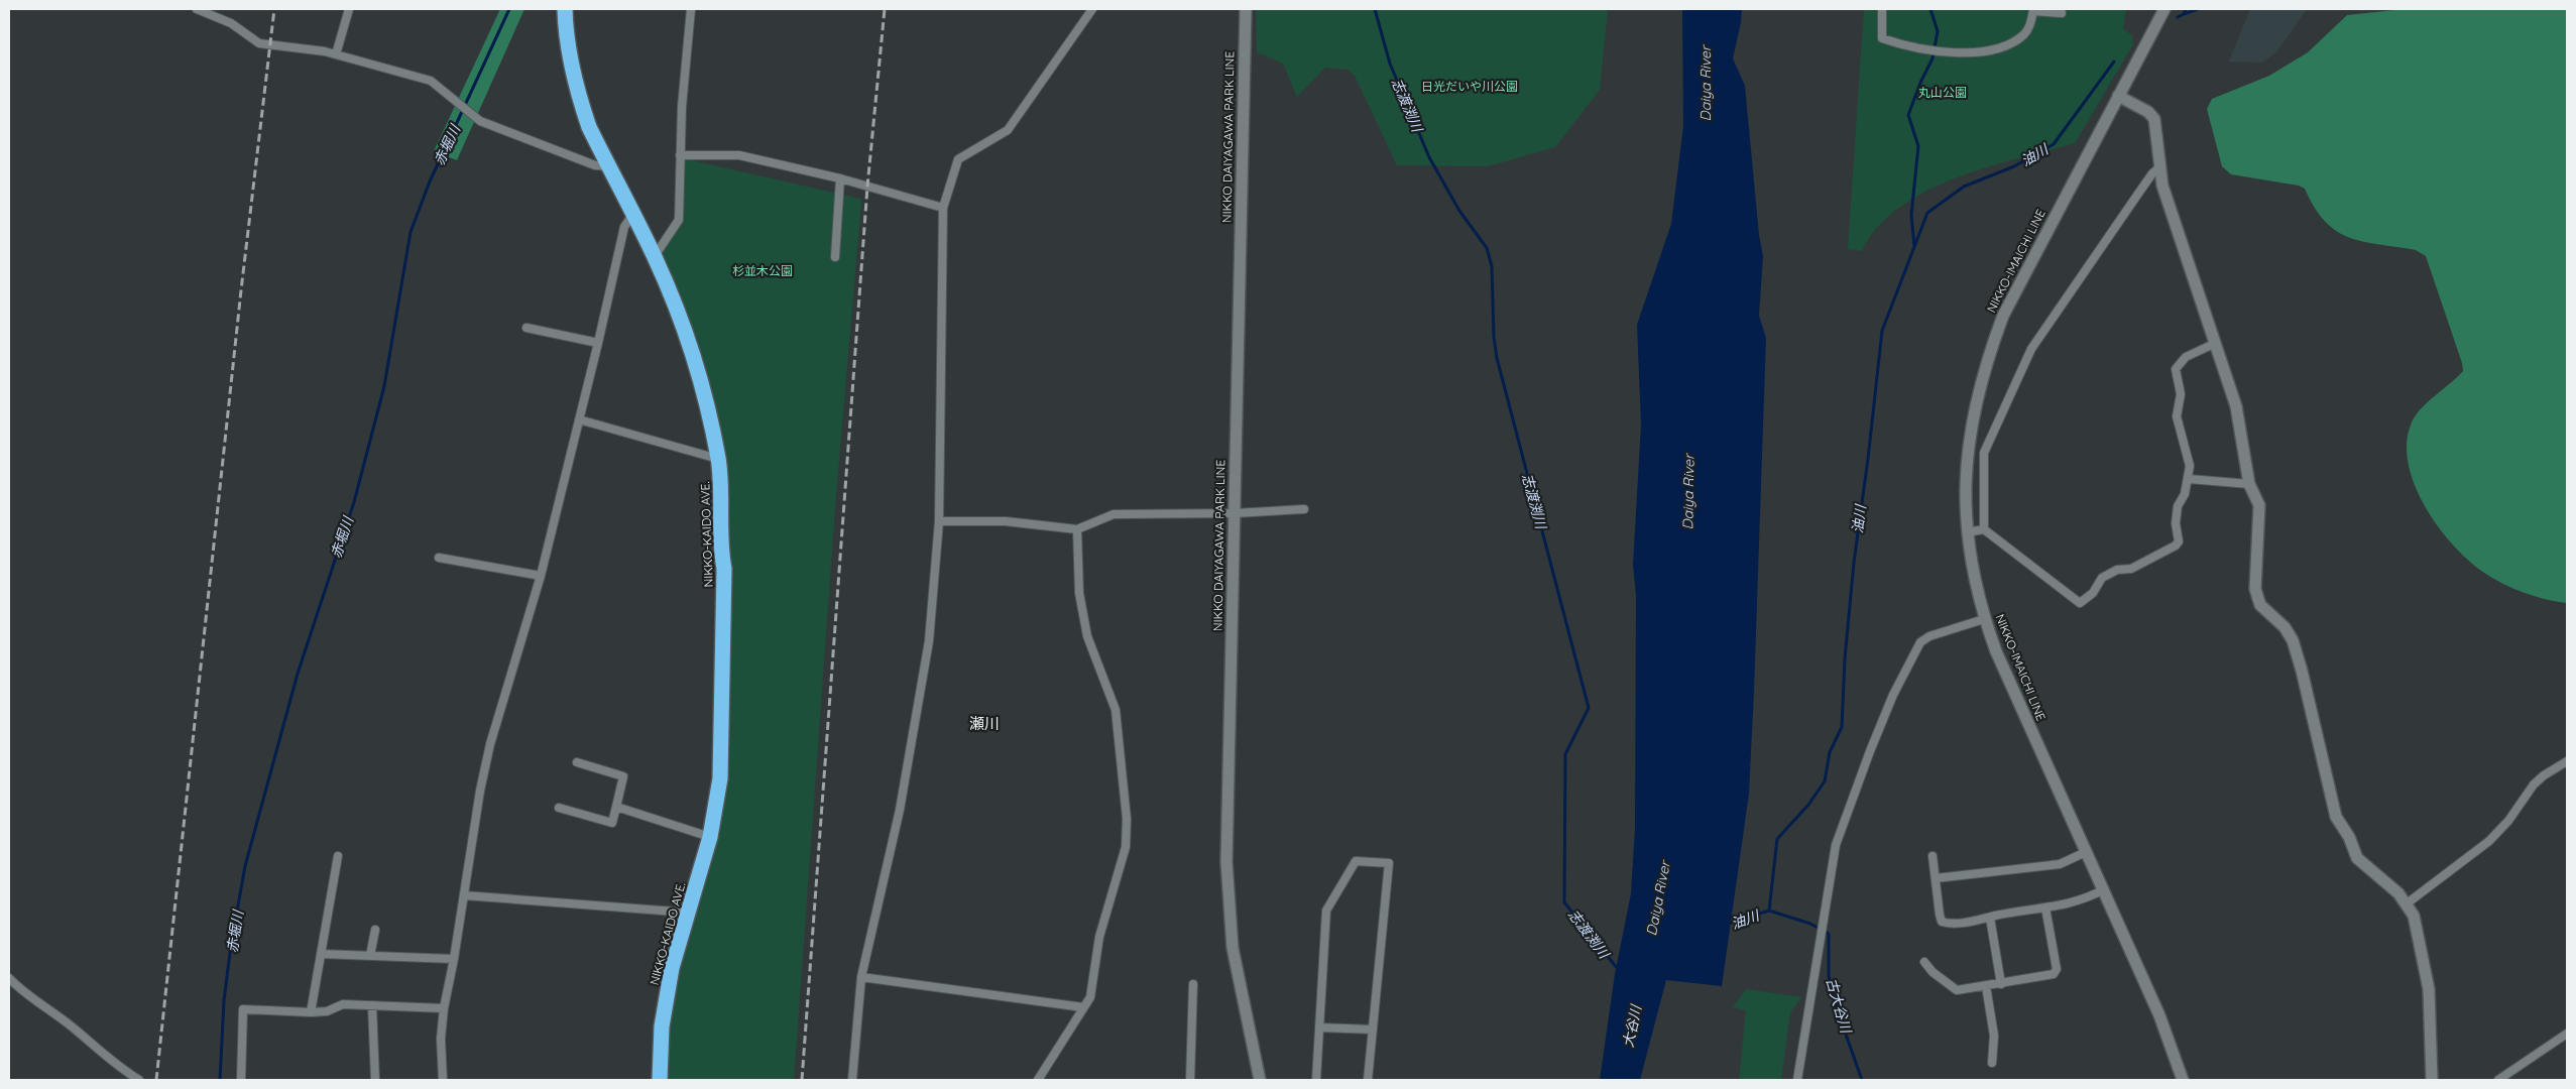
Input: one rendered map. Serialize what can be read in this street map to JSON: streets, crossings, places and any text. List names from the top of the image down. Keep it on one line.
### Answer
{"streets":{"highway":["NIKKO-KAIDO AVE."],"main road":["NIKKO DAIYAGAWA PARK LINE","NIKKO-IMAICHI LINE"]},"districts":["瀬川"],"water":["Daiya River","志渡渕川","赤堀川","油川","古大谷川","大谷川"],"parks":["日光だいや川公園","丸山公園","杉並木公園"]}
